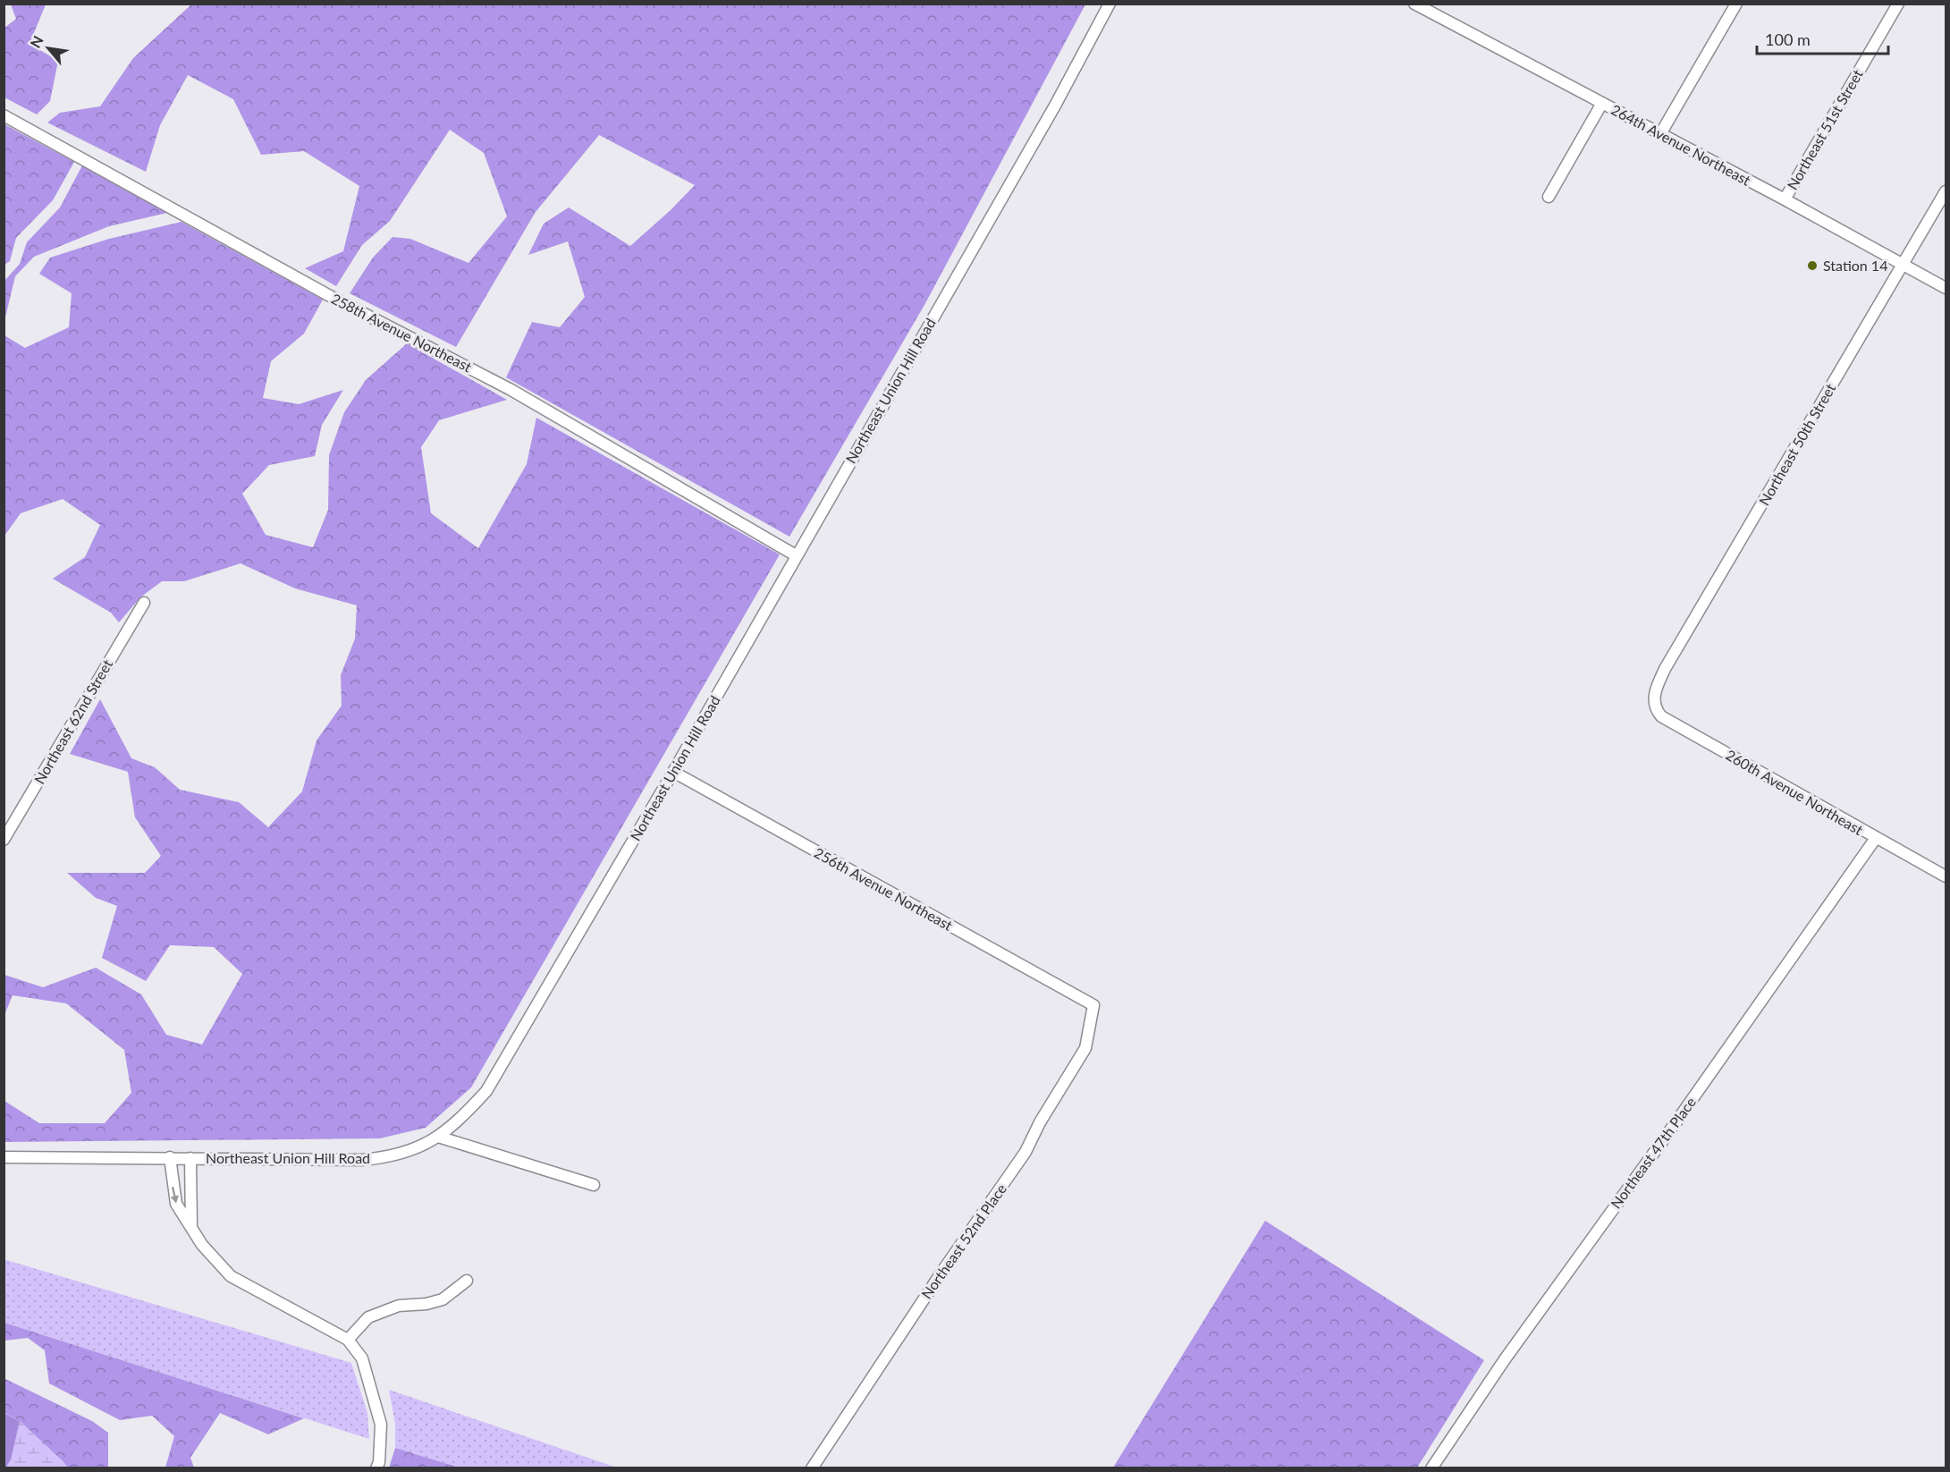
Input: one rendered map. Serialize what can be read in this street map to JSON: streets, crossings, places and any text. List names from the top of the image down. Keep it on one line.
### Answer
{"streets":{"street":["Northeast 51st Street","264th Avenue Northeast","258th Avenue Northeast","Northeast Union Hill Road","Northeast 50th Street","Northeast 62nd Street","260th Avenue Northeast","256th Avenue Northeast","Northeast 47th Place","Northeast 52nd Place"]},"crossings":[["Northeast 51st Street","264th Avenue Northeast"],["264th Avenue Northeast","Northeast 50th Street"],["258th Avenue Northeast","Northeast Union Hill Road"],["Northeast Union Hill Road","256th Avenue Northeast"],["Northeast 50th Street","260th Avenue Northeast"],["260th Avenue Northeast","Northeast 47th Place"],["256th Avenue Northeast","Northeast 52nd Place"]],"places":["Station 14"],"scale_bar":"100 m","north":"top left"}
